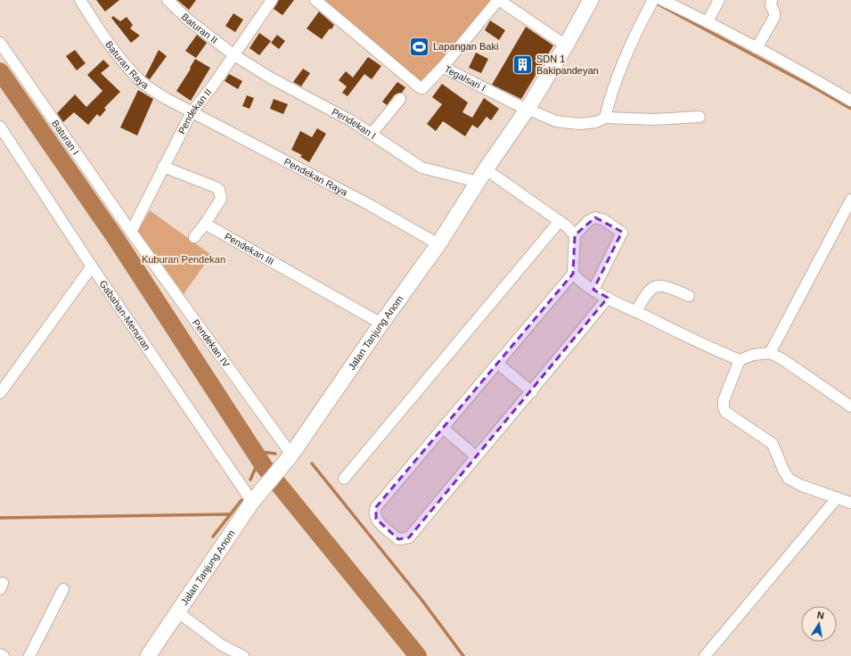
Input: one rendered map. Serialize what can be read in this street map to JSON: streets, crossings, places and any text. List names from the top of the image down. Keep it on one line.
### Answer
{"streets":{"main road":["Jalan Tanjung Anom"],"street":["Baturan II","Baturan Raya","Tegalsari I","Pendekan II","Pendekan I","Baturan I","Pendekan Raya","Pendekan III","Gabahan-Menuran","Pendekan IV"]},"crossings":[["Baturan II","Pendekan II"],["Baturan II","Pendekan I"],["Baturan Raya","Pendekan II"],["Baturan Raya","Pendekan Raya"],["Tegalsari I","Jalan Tanjung Anom"],["Pendekan II","Pendekan I"],["Pendekan II","Baturan I"],["Pendekan II","Pendekan Raya"],["Pendekan II","Pendekan IV"],["Pendekan I","Jalan Tanjung Anom"],["Baturan I","Pendekan IV"],["Pendekan Raya","Jalan Tanjung Anom"],["Pendekan III","Jalan Tanjung Anom"],["Gabahan-Menuran","Jalan Tanjung Anom"],["Jalan Tanjung Anom","Pendekan IV"]],"parks":["Kuburan Pendekan"],"places":{"sports":["Lapangan Baki"],"building":["SDN 1 Bakipandeyan"]},"north":"top"}
